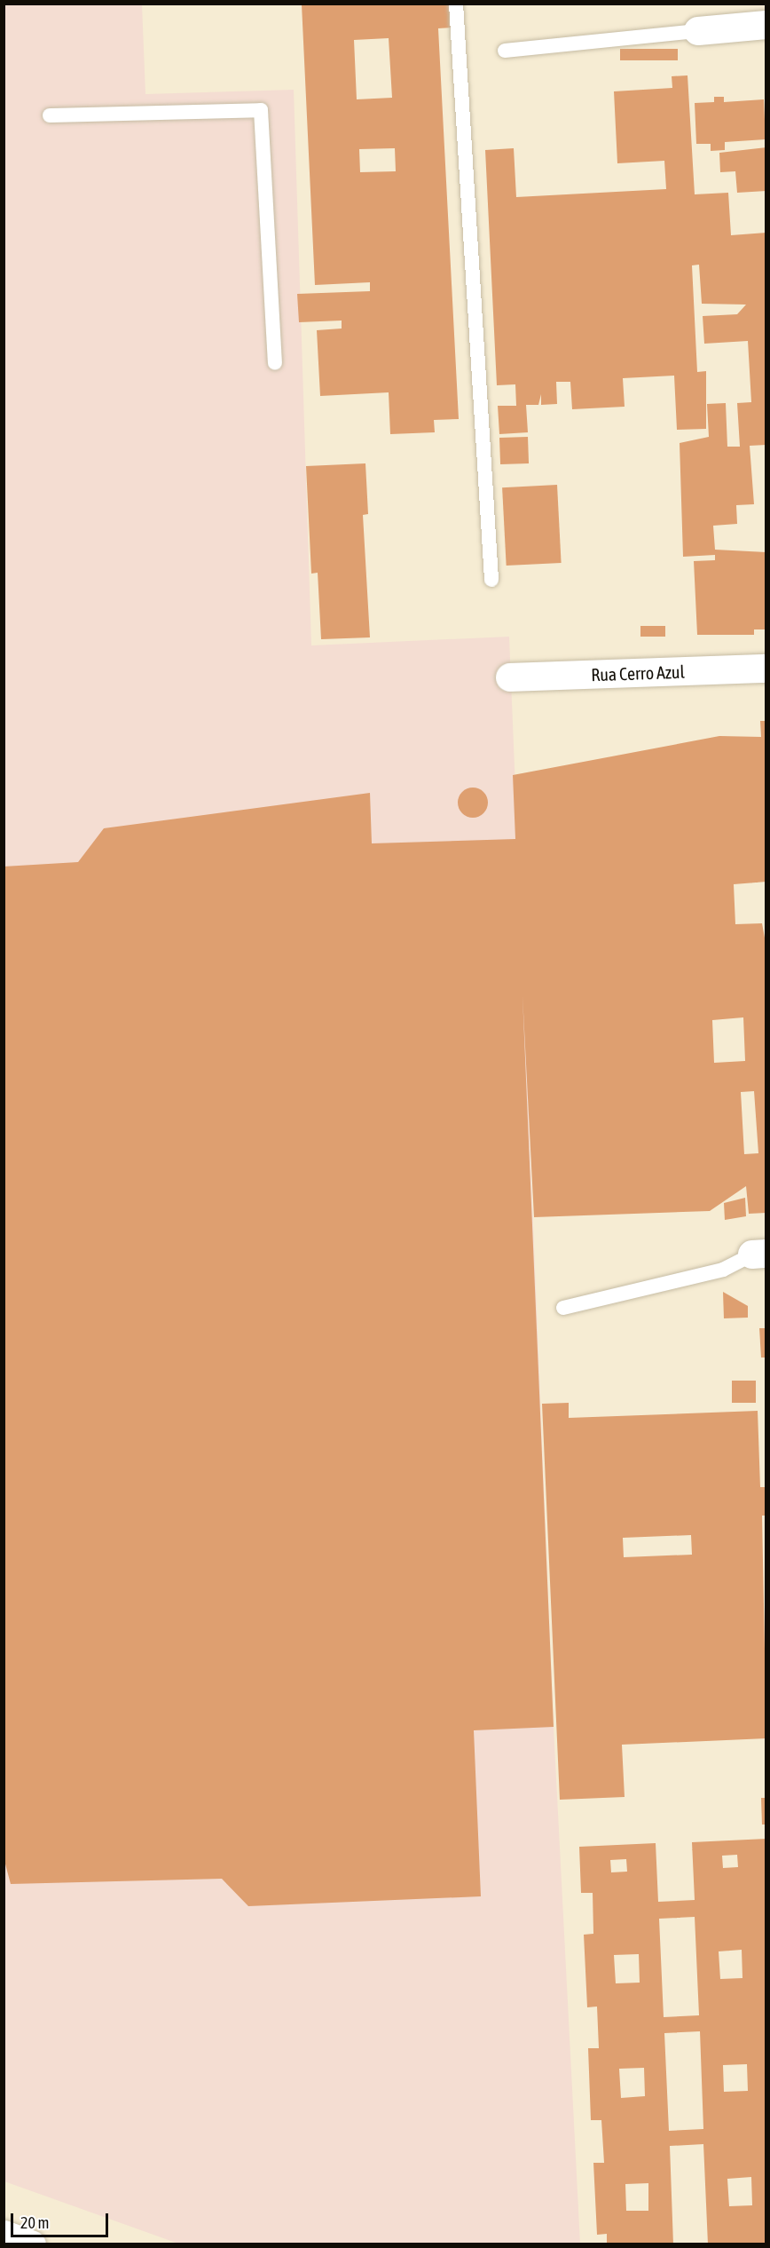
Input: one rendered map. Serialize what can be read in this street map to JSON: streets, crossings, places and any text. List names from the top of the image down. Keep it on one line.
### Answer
{"streets":{"street":["Rua Cerro Azul"]},"scale_bar":"20 m"}
